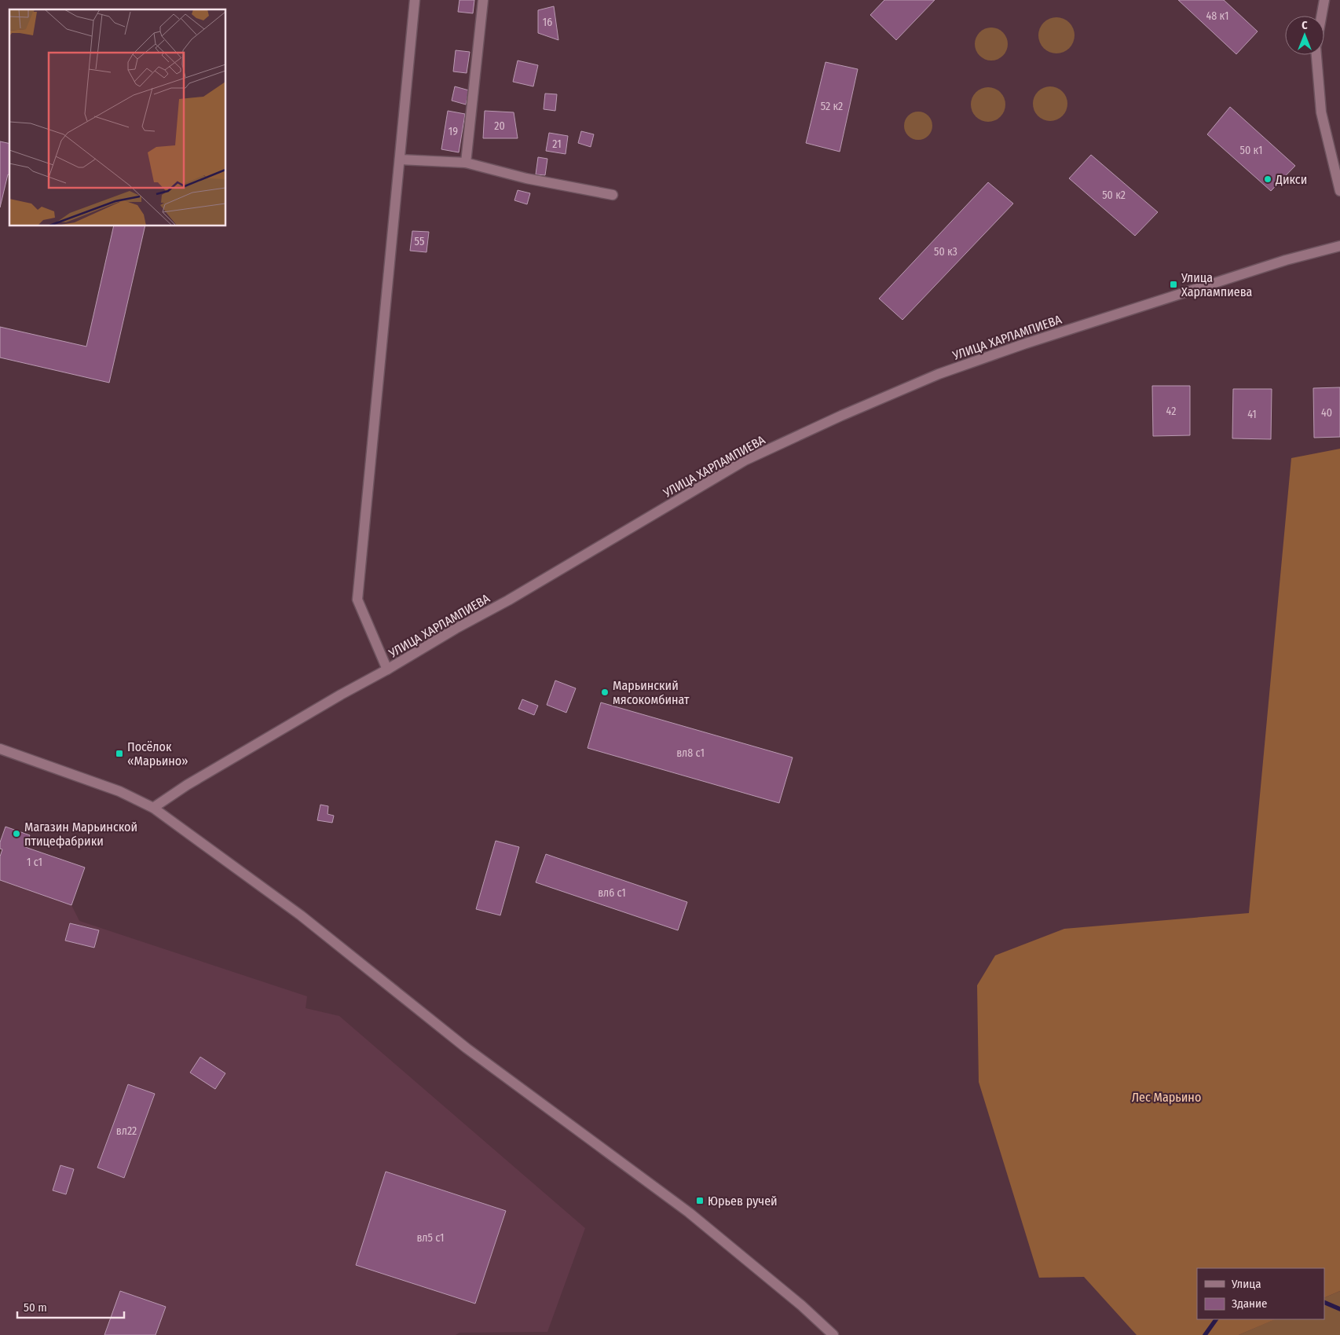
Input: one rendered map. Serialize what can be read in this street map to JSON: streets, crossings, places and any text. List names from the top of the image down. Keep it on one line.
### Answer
{"streets":{"street":["УЛИЦА ХАРЛАМПИЕВА"]},"parks":["Лес Марьино"],"places":{"other":["Дикси","Марьинский мясокомбинат","Магазин Марьинской птицефабрики"],"transit":["Улица Харлампиева","Посёлок «Марьино»","Юрьев ручей"]},"house_numbers":["48 к1","16","52 к2","20","19","21","50 к1","50 к2","55","50 к3","42","40","41","вл8 с1","1 с1","вл6 с1","вл22","вл5 с1"],"legend":["Улица","Здание"],"scale_bar":"50 m","north":"top"}
